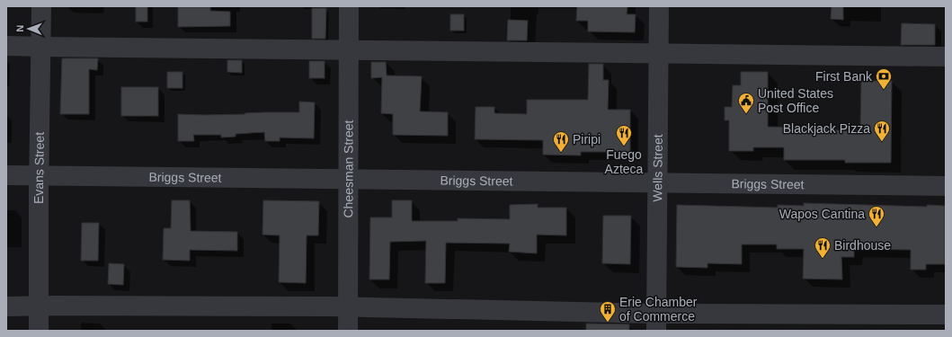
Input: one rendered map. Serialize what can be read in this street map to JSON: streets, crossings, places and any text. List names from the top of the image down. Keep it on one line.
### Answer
{"streets":{"street":["Evans Street","Wells Street","Cheesman Street","Briggs Street"]},"crossings":[["Evans Street","Briggs Street"],["Wells Street","Briggs Street"],["Cheesman Street","Briggs Street"]],"places":{"bank":["First Bank"],"public building":["United States Post Office"],"restaurant":["Blackjack Pizza","Fuego Azteca","Piripi","Wapos Cantina","Birdhouse"],"building":["Erie Chamber of Commerce"]},"north":"left"}
